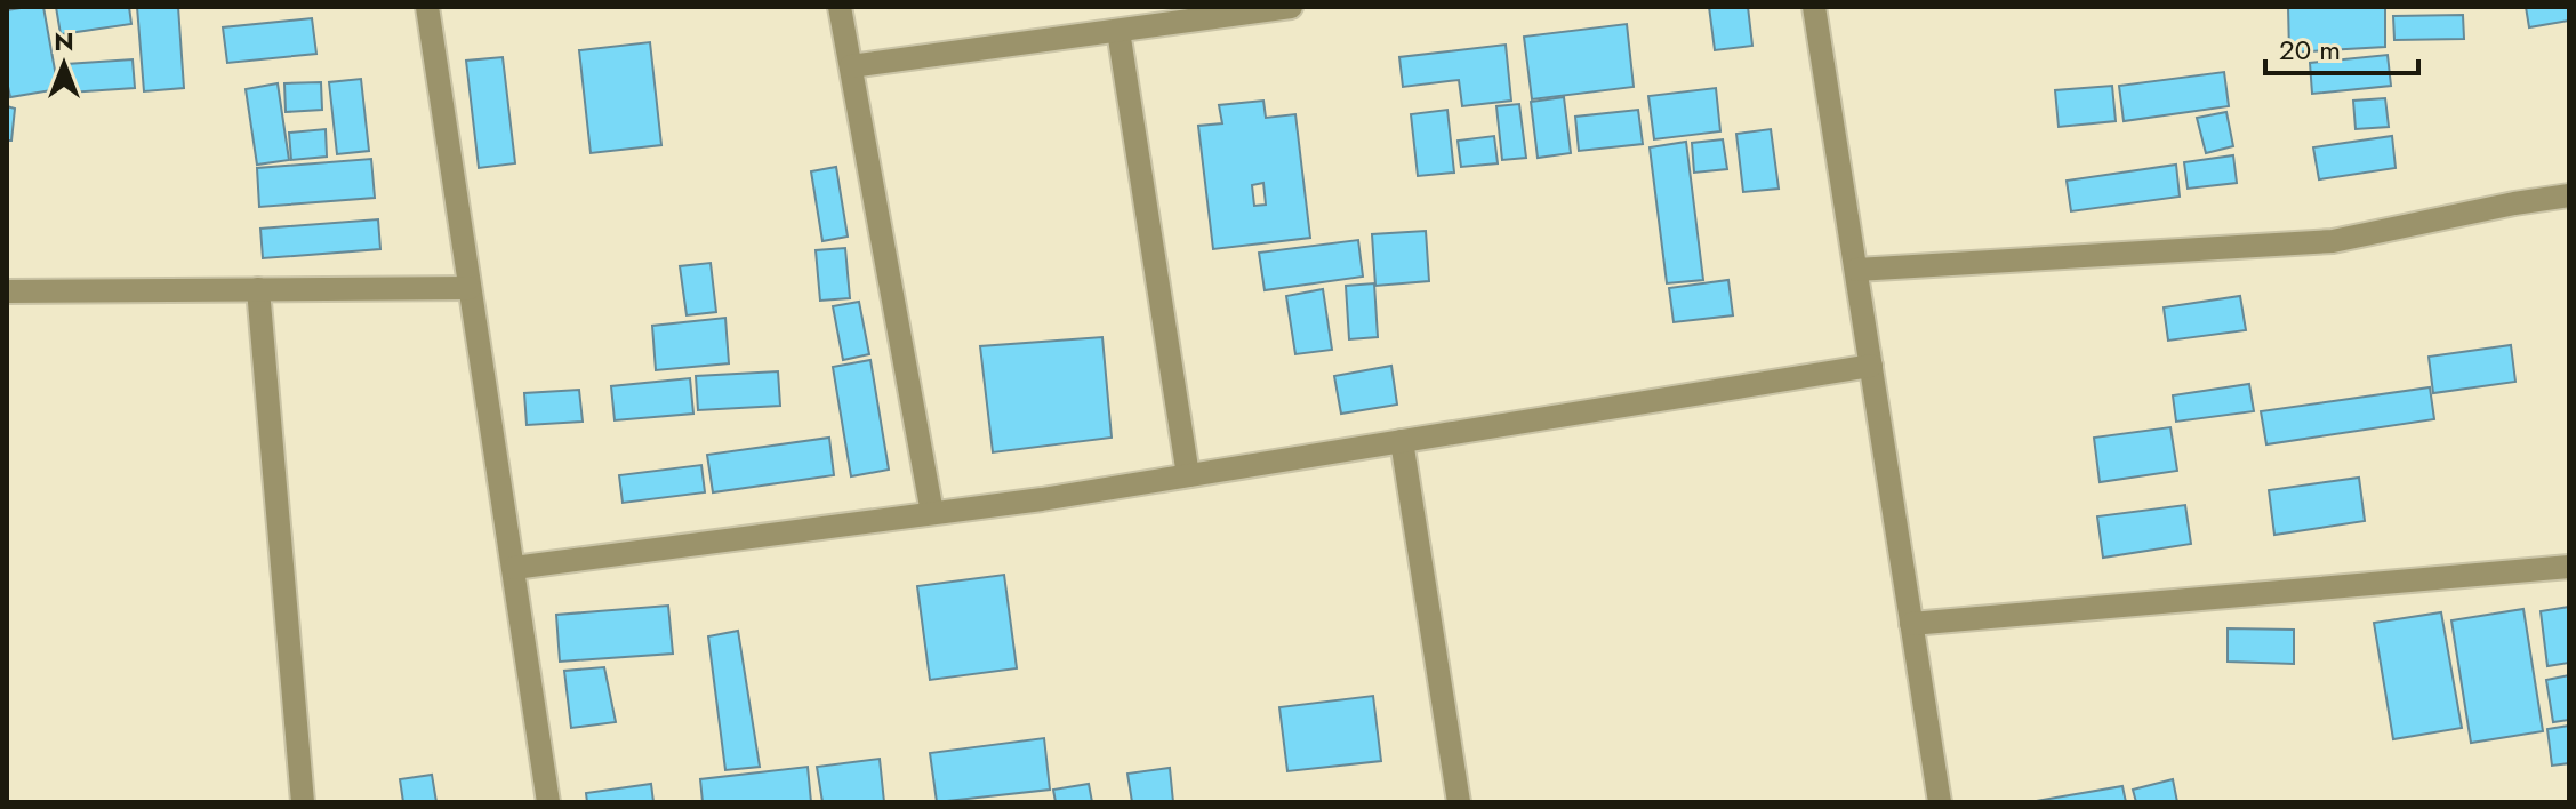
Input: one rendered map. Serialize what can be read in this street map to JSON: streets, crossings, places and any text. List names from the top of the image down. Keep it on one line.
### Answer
{"scale_bar":"20 m","north":"top"}
